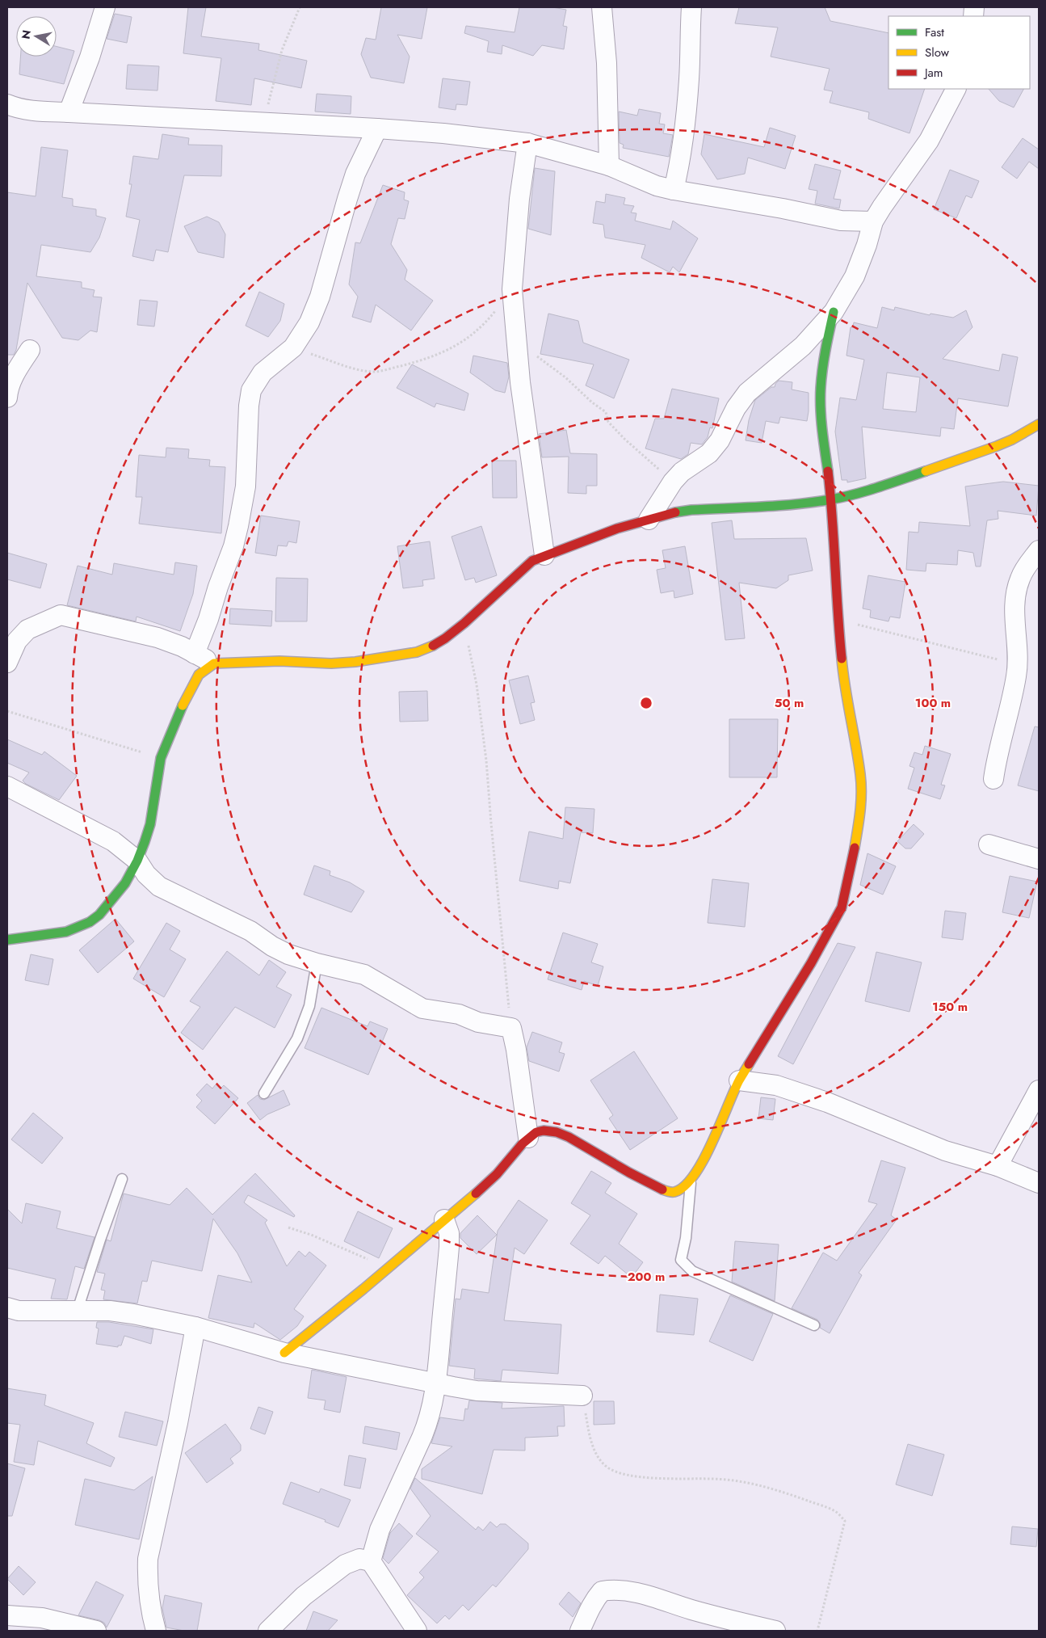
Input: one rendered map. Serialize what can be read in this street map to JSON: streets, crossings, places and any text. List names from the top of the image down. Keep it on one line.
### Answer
{"legend":["Fast","Slow","Jam"],"north":"left","rings":["50 m","100 m","150 m","200 m"]}
